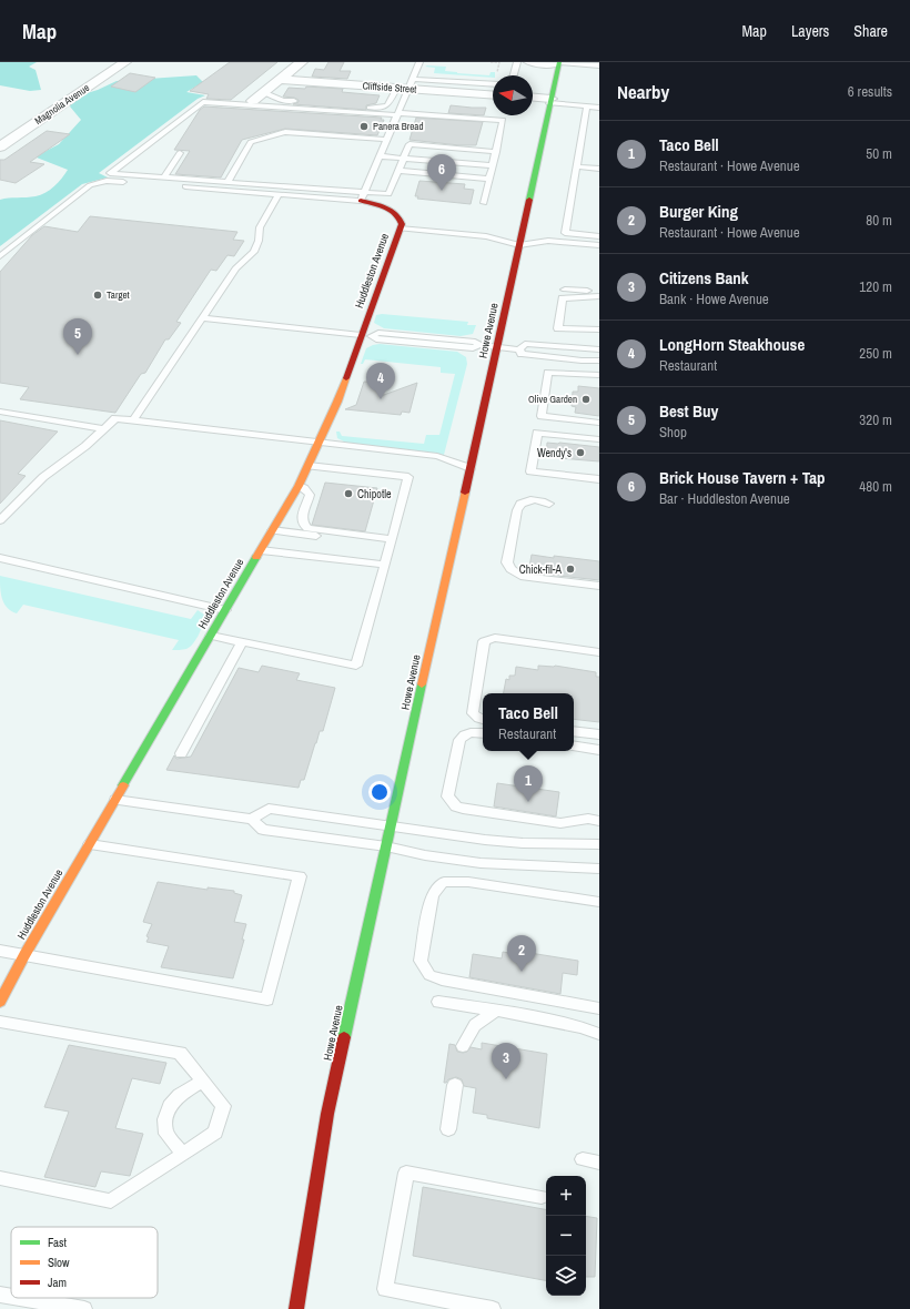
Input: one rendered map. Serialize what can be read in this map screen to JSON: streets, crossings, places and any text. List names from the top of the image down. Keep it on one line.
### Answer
{"streets":{"street":["Cliffside Street","Magnolia Avenue","Huddleston Avenue","Howe Avenue"]},"places":["Panera Bread","Target","Olive Garden","Wendy's","Chipotle","Chick-fil-A"],"legend":["Fast","Slow","Jam"],"north":"left","page":{"header":"Map","nav":["Map","Layers","Share"],"heading":["Nearby","6 results"],"list":[{"mark":"1","name":"Taco Bell","note":"Restaurant · Howe Avenue","value":"50 m"},{"mark":"2","name":"Burger King","note":"Restaurant · Howe Avenue","value":"80 m"},{"mark":"3","name":"Citizens Bank","note":"Bank · Howe Avenue","value":"120 m"},{"mark":"4","name":"LongHorn Steakhouse","note":"Restaurant","value":"250 m"},{"mark":"5","name":"Best Buy","note":"Shop","value":"320 m"},{"mark":"6","name":"Brick House Tavern + Tap","note":"Bar · Huddleston Avenue","value":"480 m"}],"pins":["6","5","4","1","2","3"],"popup":["Taco Bell","Restaurant"],"map_buttons":["+","−"]}}
